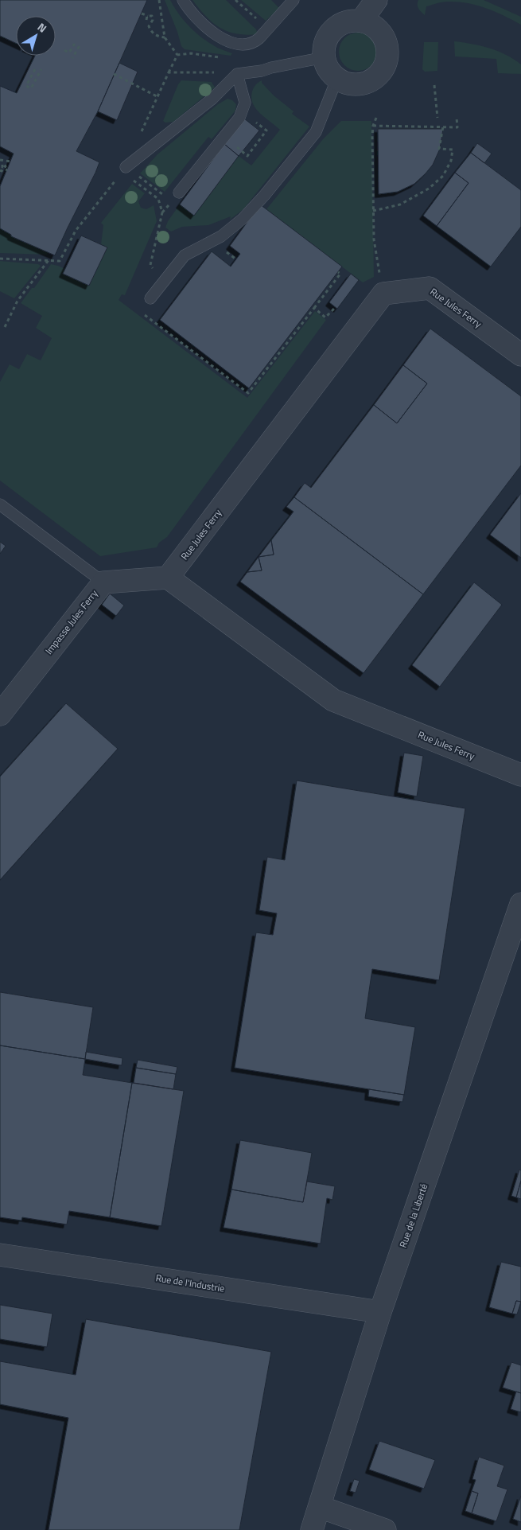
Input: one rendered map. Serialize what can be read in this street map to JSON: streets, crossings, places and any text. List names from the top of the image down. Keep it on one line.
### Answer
{"streets":{"street":["Rue Jules Ferry","Impasse Jules Ferry","Rue de la Liberté","Rue de l'Industrie"]},"crossings":[["Rue Jules Ferry","Impasse Jules Ferry"],["Rue de la Liberté","Rue de l'Industrie"]],"north":"top right"}
